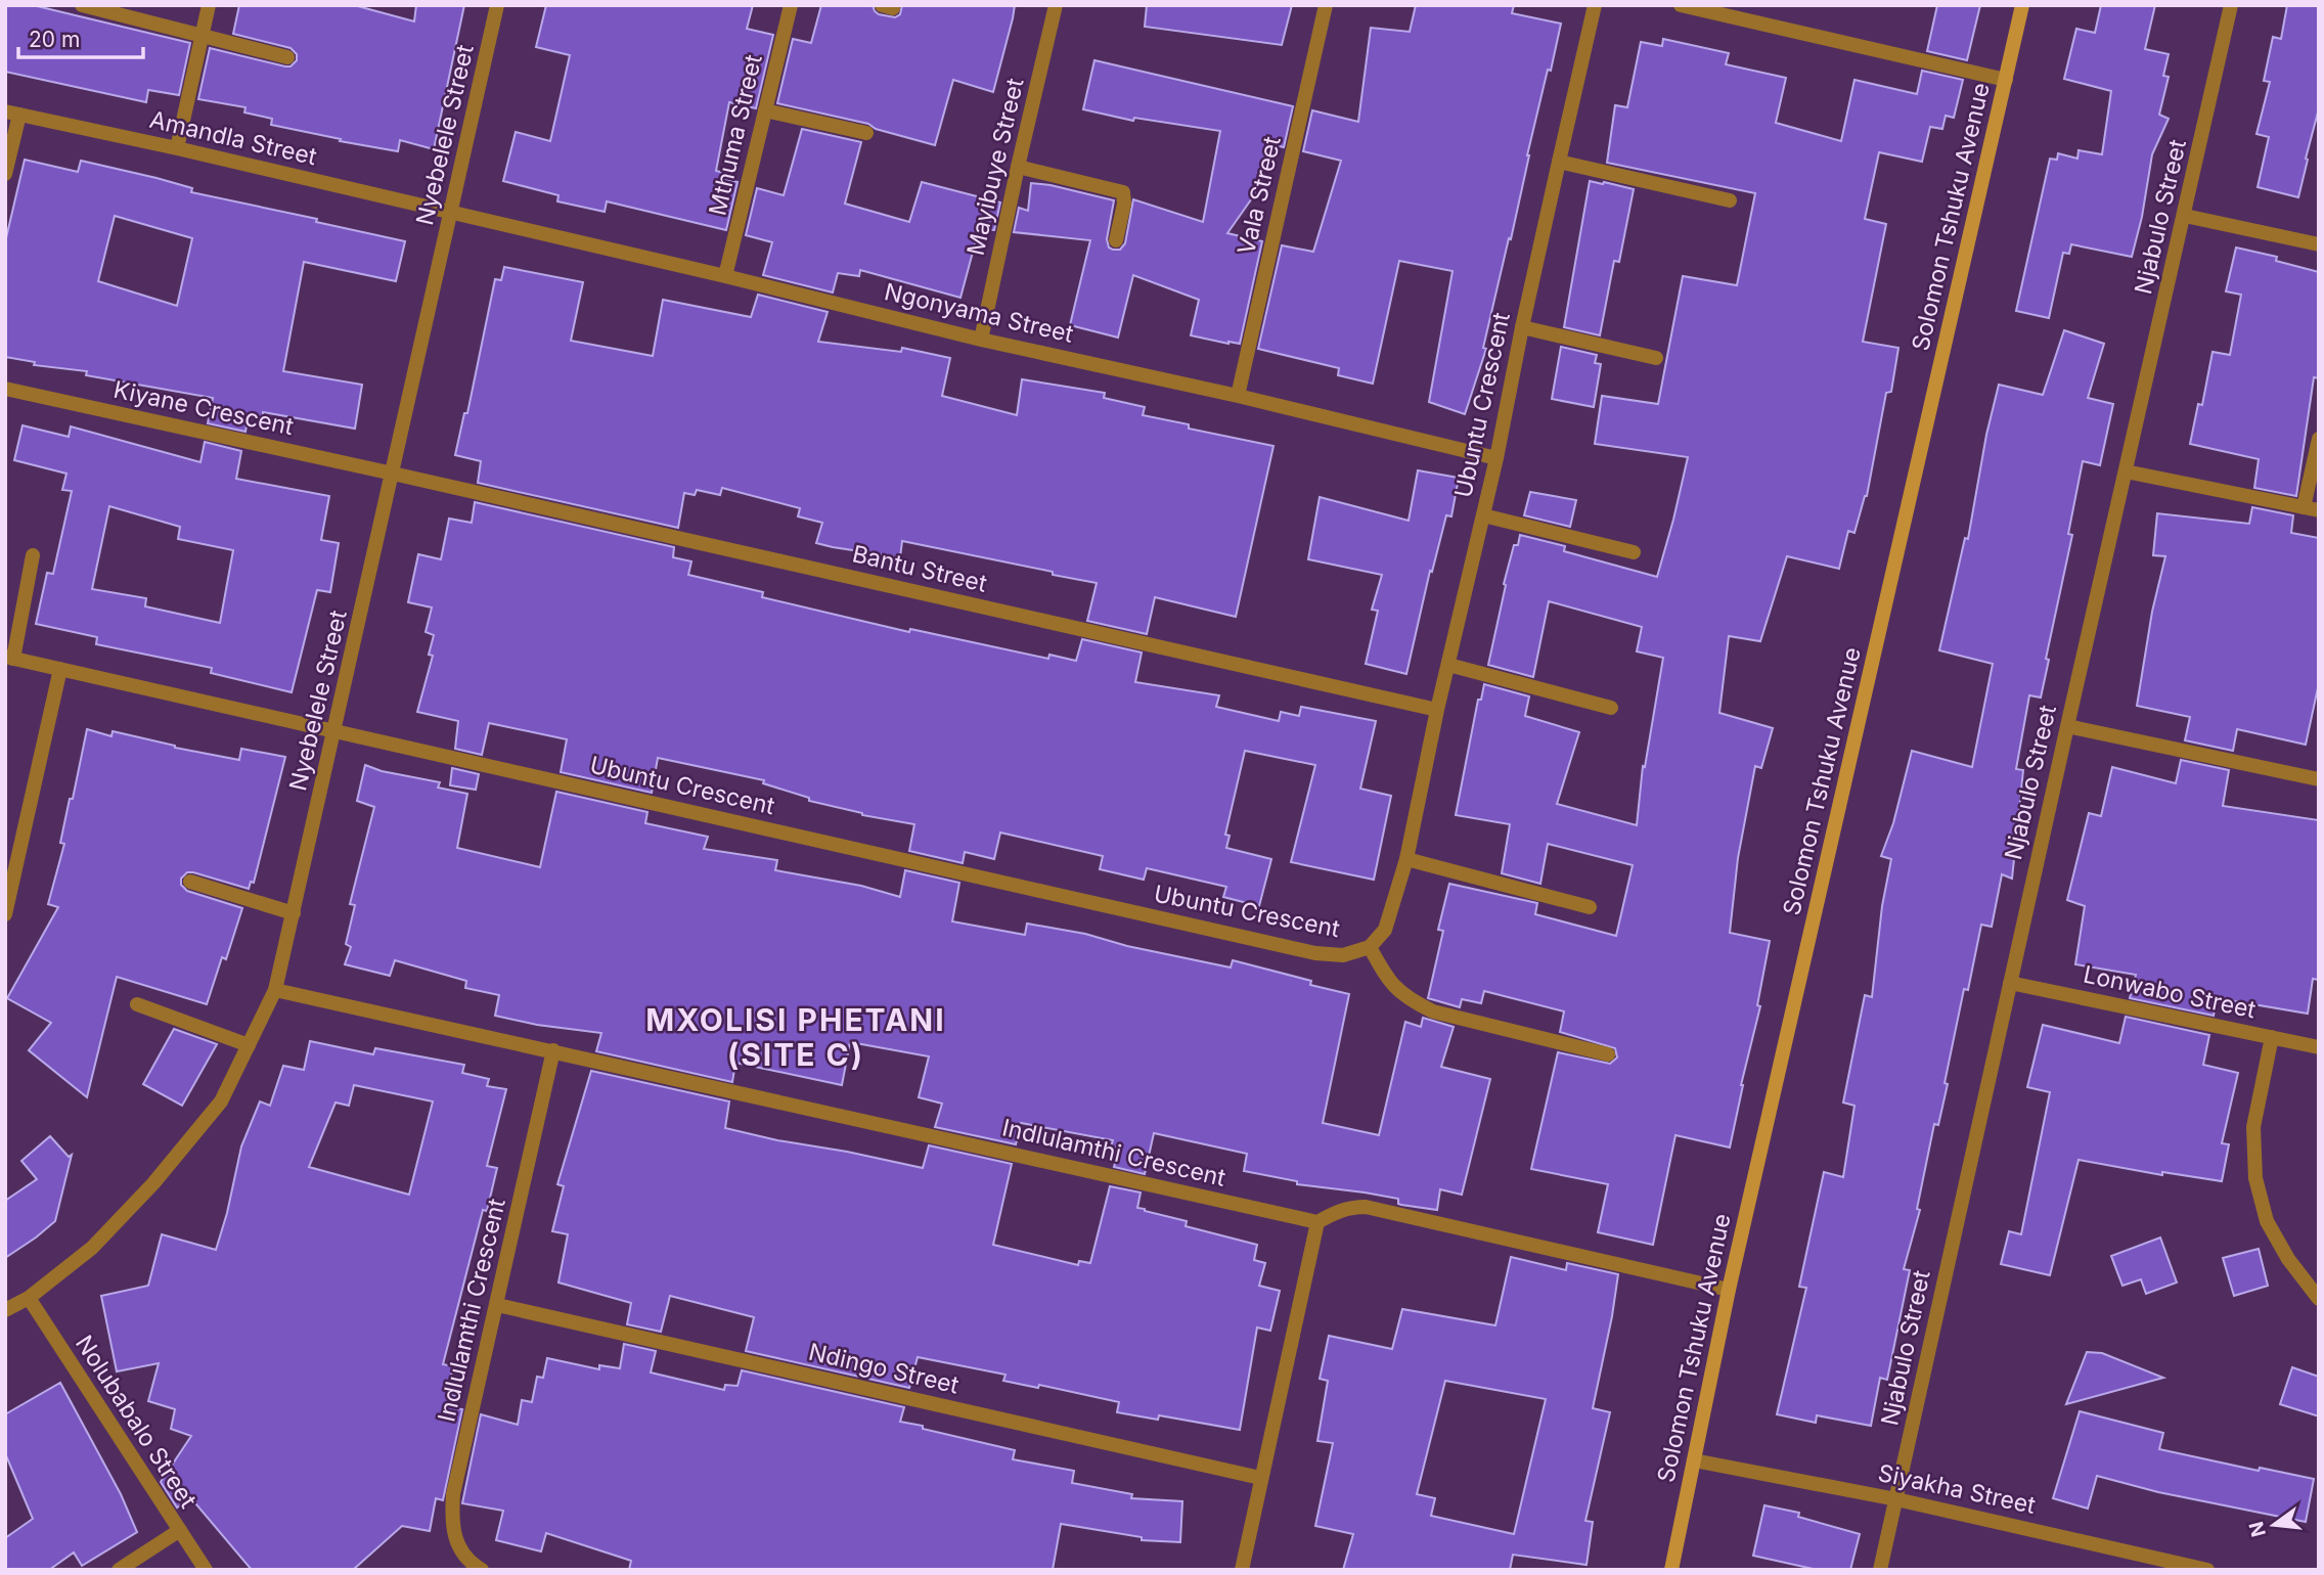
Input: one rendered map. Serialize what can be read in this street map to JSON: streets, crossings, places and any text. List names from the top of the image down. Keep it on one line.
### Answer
{"streets":{"street":["Nyebelele Street","Mthuma Street","Amandla Street","Mayibuye Street","Vala Street","Solomon Tshuku Avenue","Njabulo Street","Ngonyama Street","Ubuntu Crescent","Kiyane Crescent","Bantu Street","Lonwabo Street","Indlulamthi Crescent","Ndingo Street","Nolubabalo Street","Siyakha Street"]},"crossings":[["Nyebelele Street","Amandla Street"],["Nyebelele Street","Ngonyama Street"],["Nyebelele Street","Ubuntu Crescent"],["Nyebelele Street","Kiyane Crescent"],["Nyebelele Street","Bantu Street"],["Nyebelele Street","Indlulamthi Crescent"],["Nyebelele Street","Nolubabalo Street"],["Mthuma Street","Ngonyama Street"],["Amandla Street","Ngonyama Street"],["Mayibuye Street","Ngonyama Street"],["Vala Street","Ngonyama Street"],["Solomon Tshuku Avenue","Siyakha Street"],["Njabulo Street","Lonwabo Street"],["Njabulo Street","Siyakha Street"],["Ngonyama Street","Ubuntu Crescent"],["Ubuntu Crescent","Bantu Street"],["Kiyane Crescent","Bantu Street"],["Indlulamthi Crescent","Ndingo Street"]],"districts":["MXOLISI PHETANI (SITE C)"],"scale_bar":"20 m","north":"left"}
